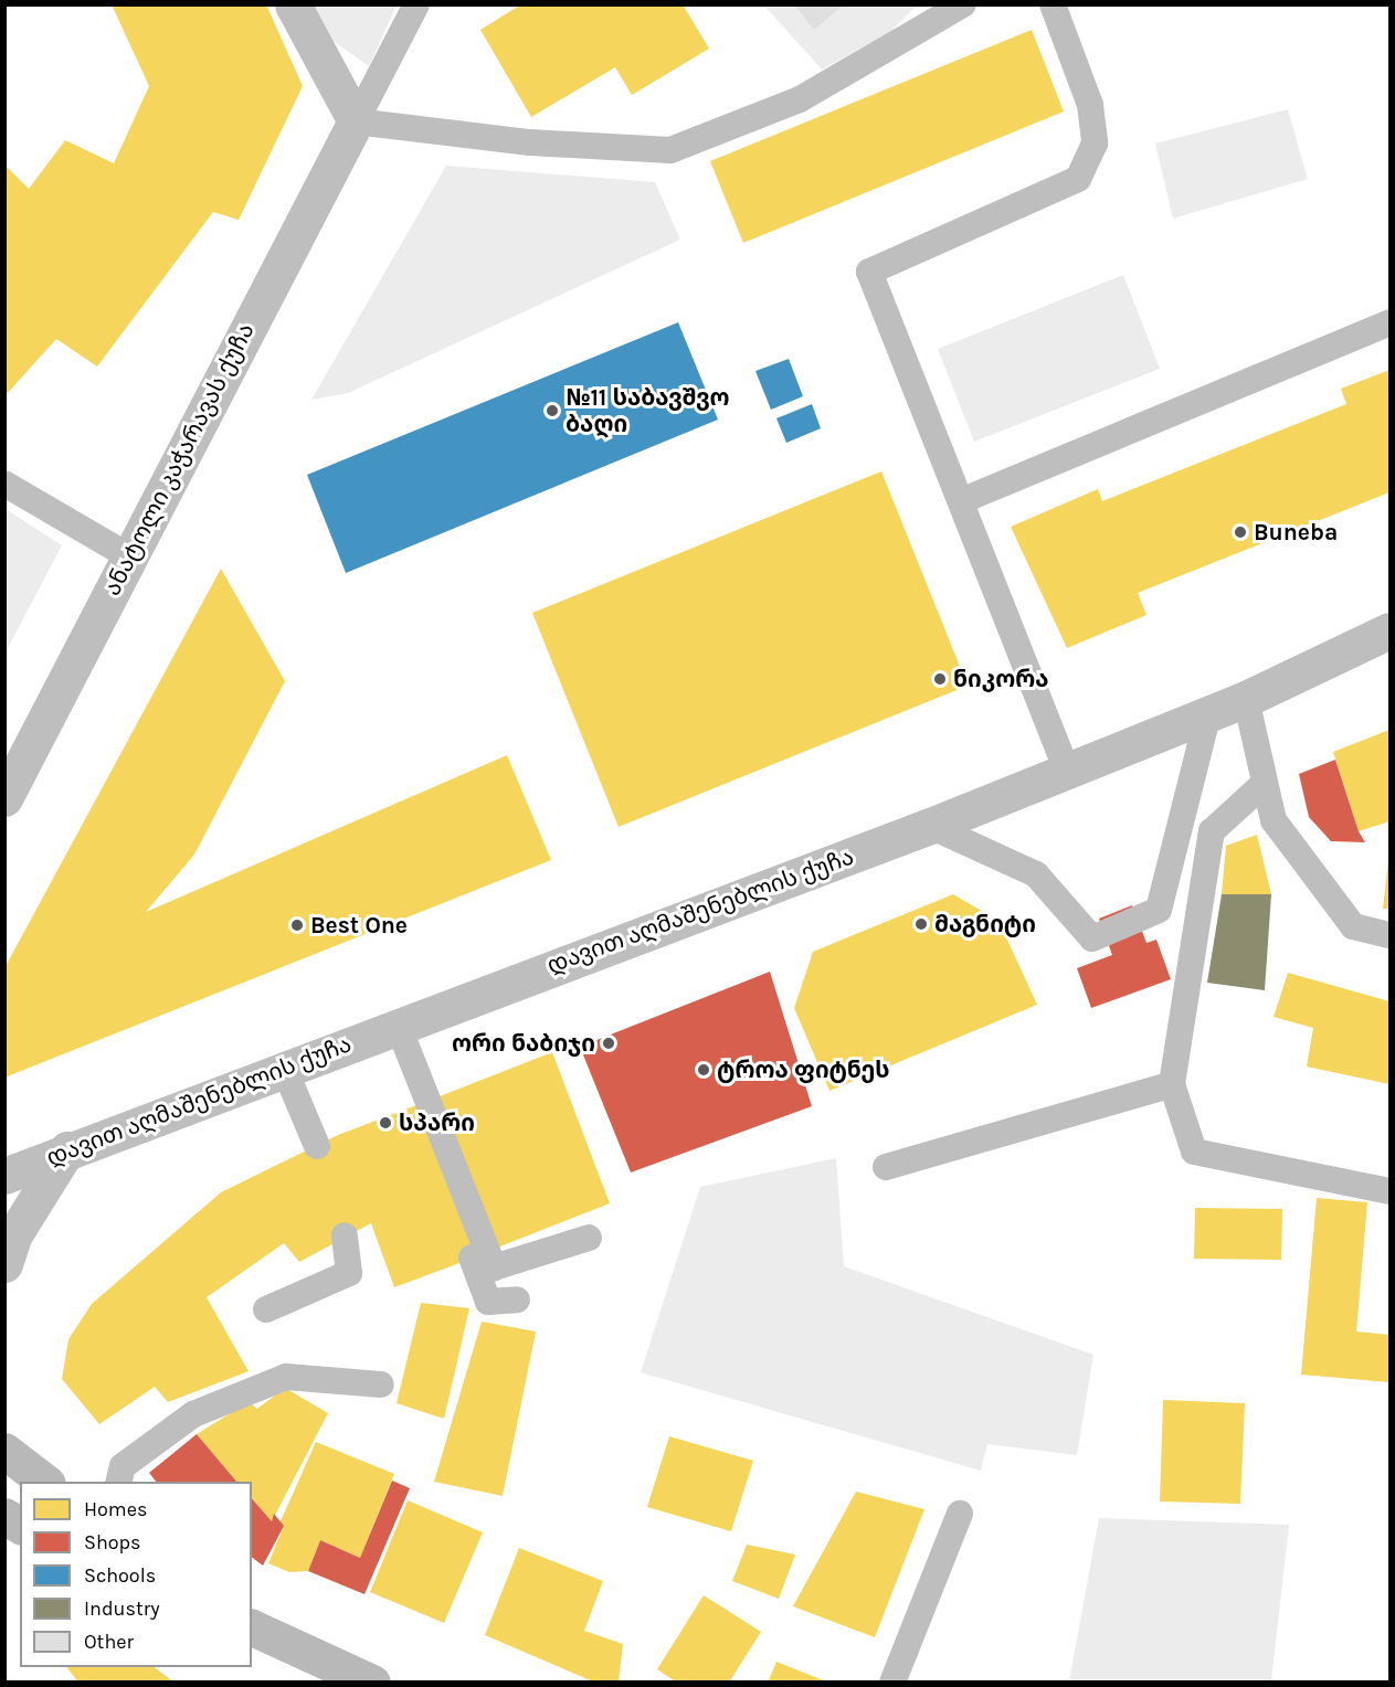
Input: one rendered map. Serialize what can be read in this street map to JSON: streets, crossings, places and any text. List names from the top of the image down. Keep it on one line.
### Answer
{"streets":{"street":["ანატოლი კაჭარავას ქუჩა","დავით აღმაშენებლის ქუჩა"]},"places":["№11 საბავშვო ბაღი","Buneba","ნიკორა","მაგნიტი","Best One","ორი ნაბიჯი","ტროა ფიტნეს","სპარი"],"legend":["Homes","Shops","Schools","Industry","Other"]}
